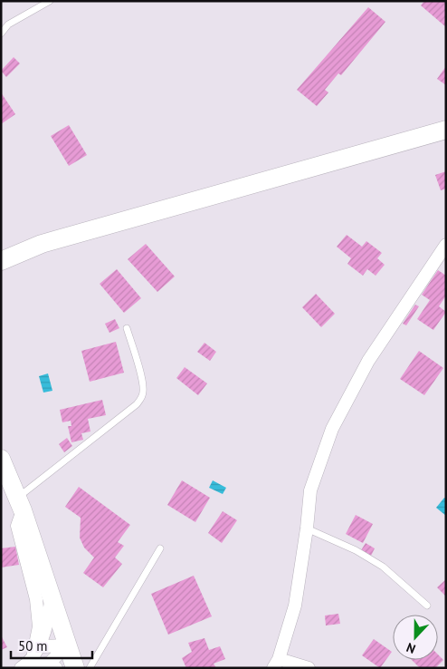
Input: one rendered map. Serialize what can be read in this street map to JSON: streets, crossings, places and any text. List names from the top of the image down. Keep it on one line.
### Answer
{"scale_bar":"50 m","north":"bottom"}
